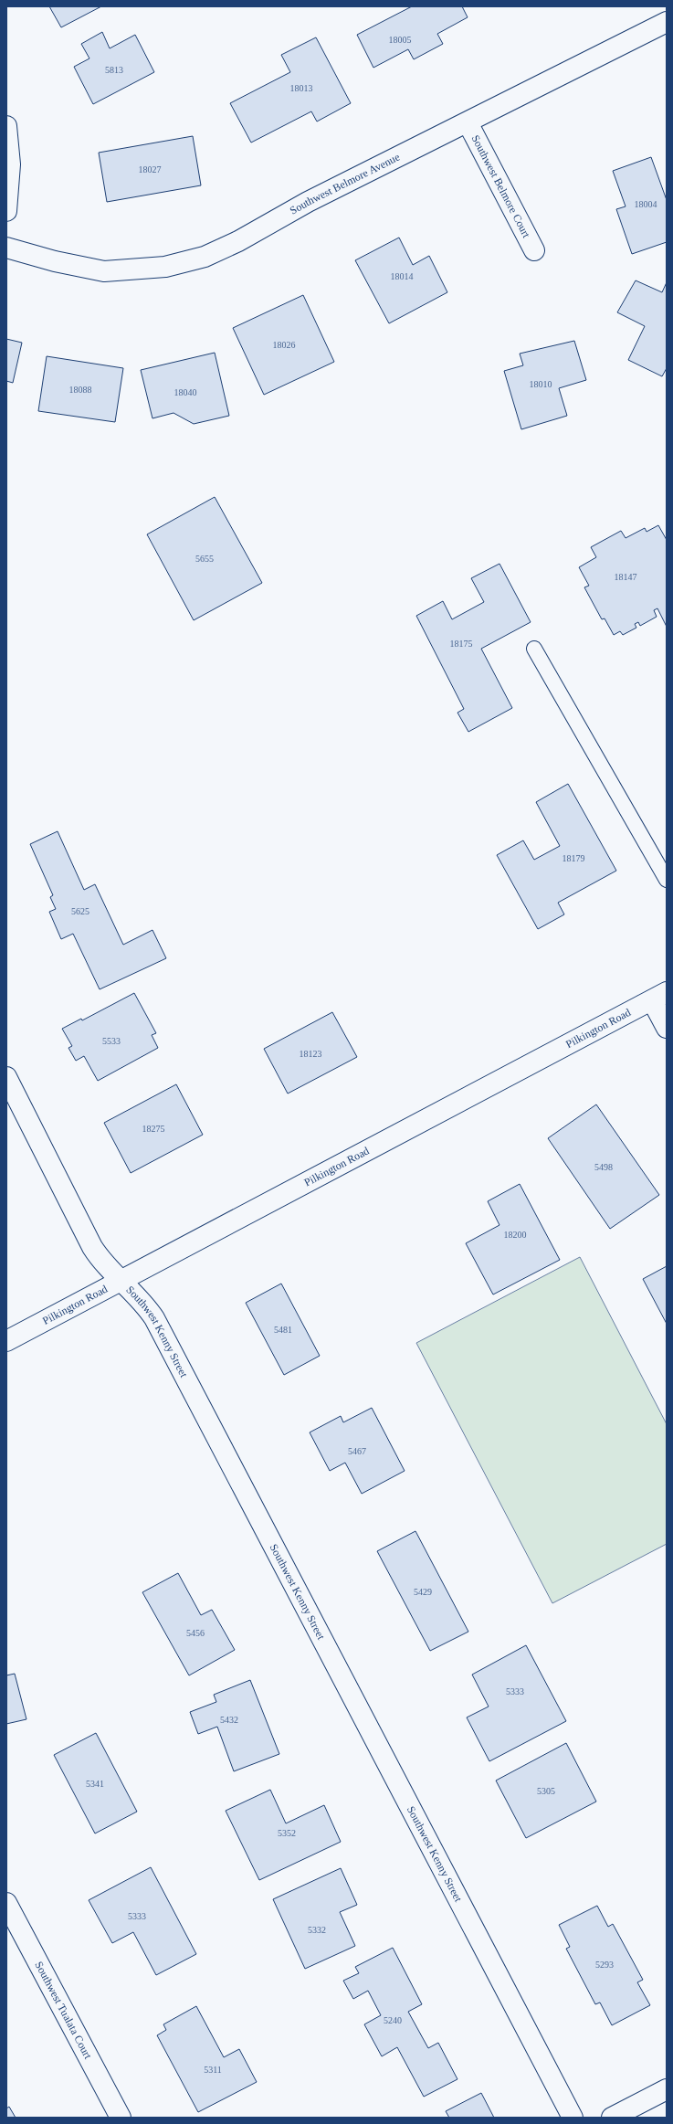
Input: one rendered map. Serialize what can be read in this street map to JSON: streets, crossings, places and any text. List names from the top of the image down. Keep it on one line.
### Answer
{"streets":{"street":["Southwest Belmore Avenue","Southwest Belmore Court","Pilkington Road","Southwest Kenny Street","Southwest Tualata Court"]},"crossings":[["Southwest Belmore Avenue","Southwest Belmore Court"],["Pilkington Road","Southwest Kenny Street"]],"house_numbers":["18005","5813","18013","18027","18004","18014","18026","18010","18088","18040","5655","18147","18175","18179","5625","5533","18123","18275","5498","18200","5481","5467","5429","5456","5333","5432","5341","5305","5352","5333","5332","5293","5240","5311"]}
